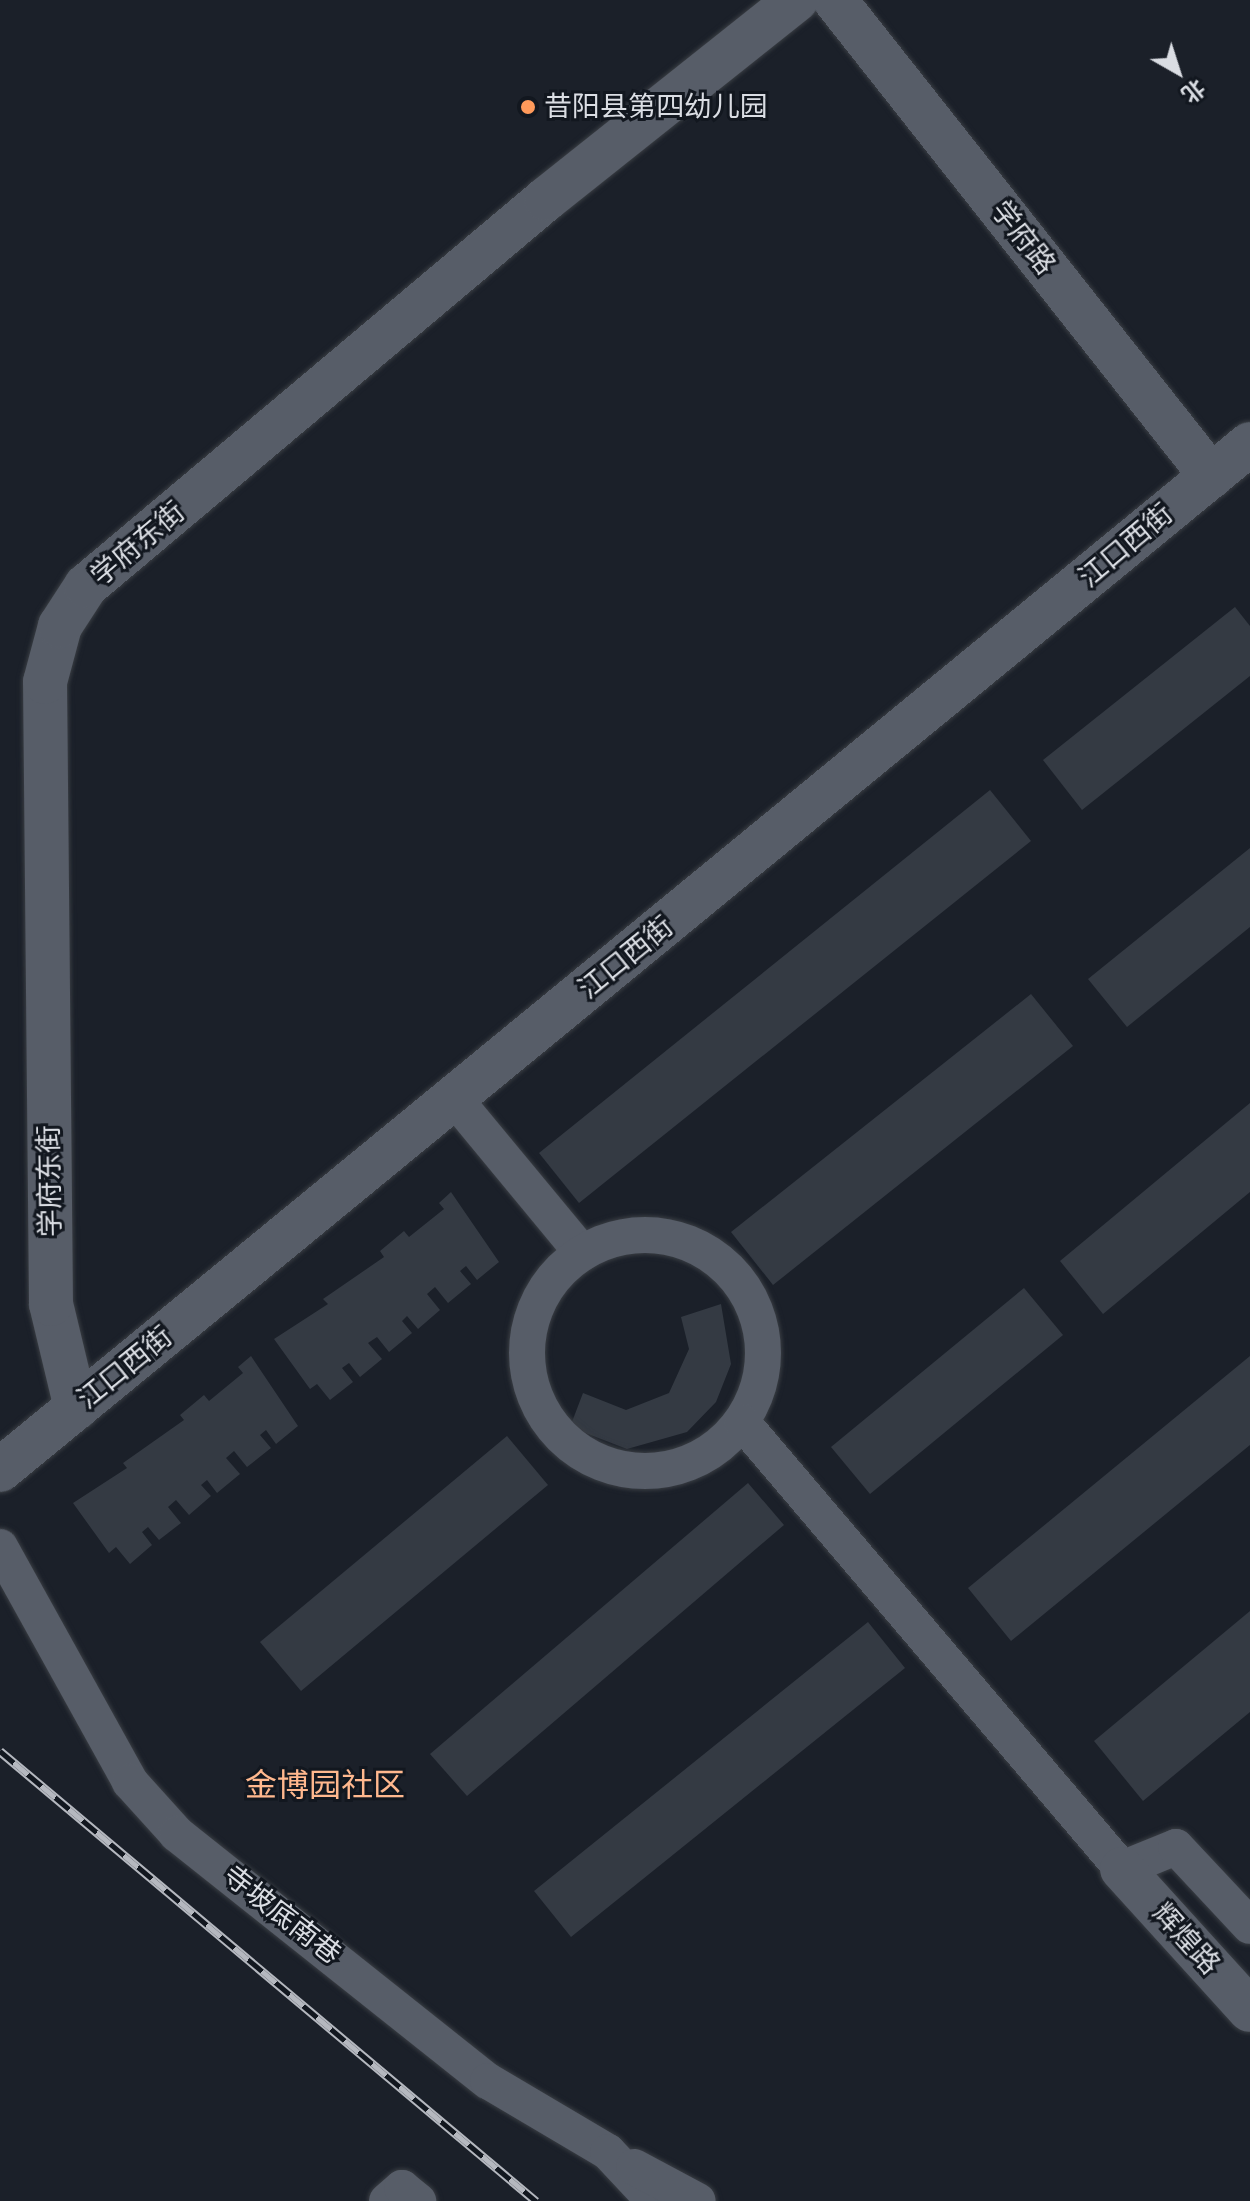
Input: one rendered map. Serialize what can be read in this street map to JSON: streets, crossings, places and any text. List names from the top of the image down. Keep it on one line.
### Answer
{"streets":{"street":["学府路","学府东街","江口西街","寺坡底南巷","辉煌路"]},"crossings":[["学府路","江口西街"],["学府东街","江口西街"]],"districts":["金博园社区"],"places":["昔阳县第四幼儿园"],"north":"bottom right"}
